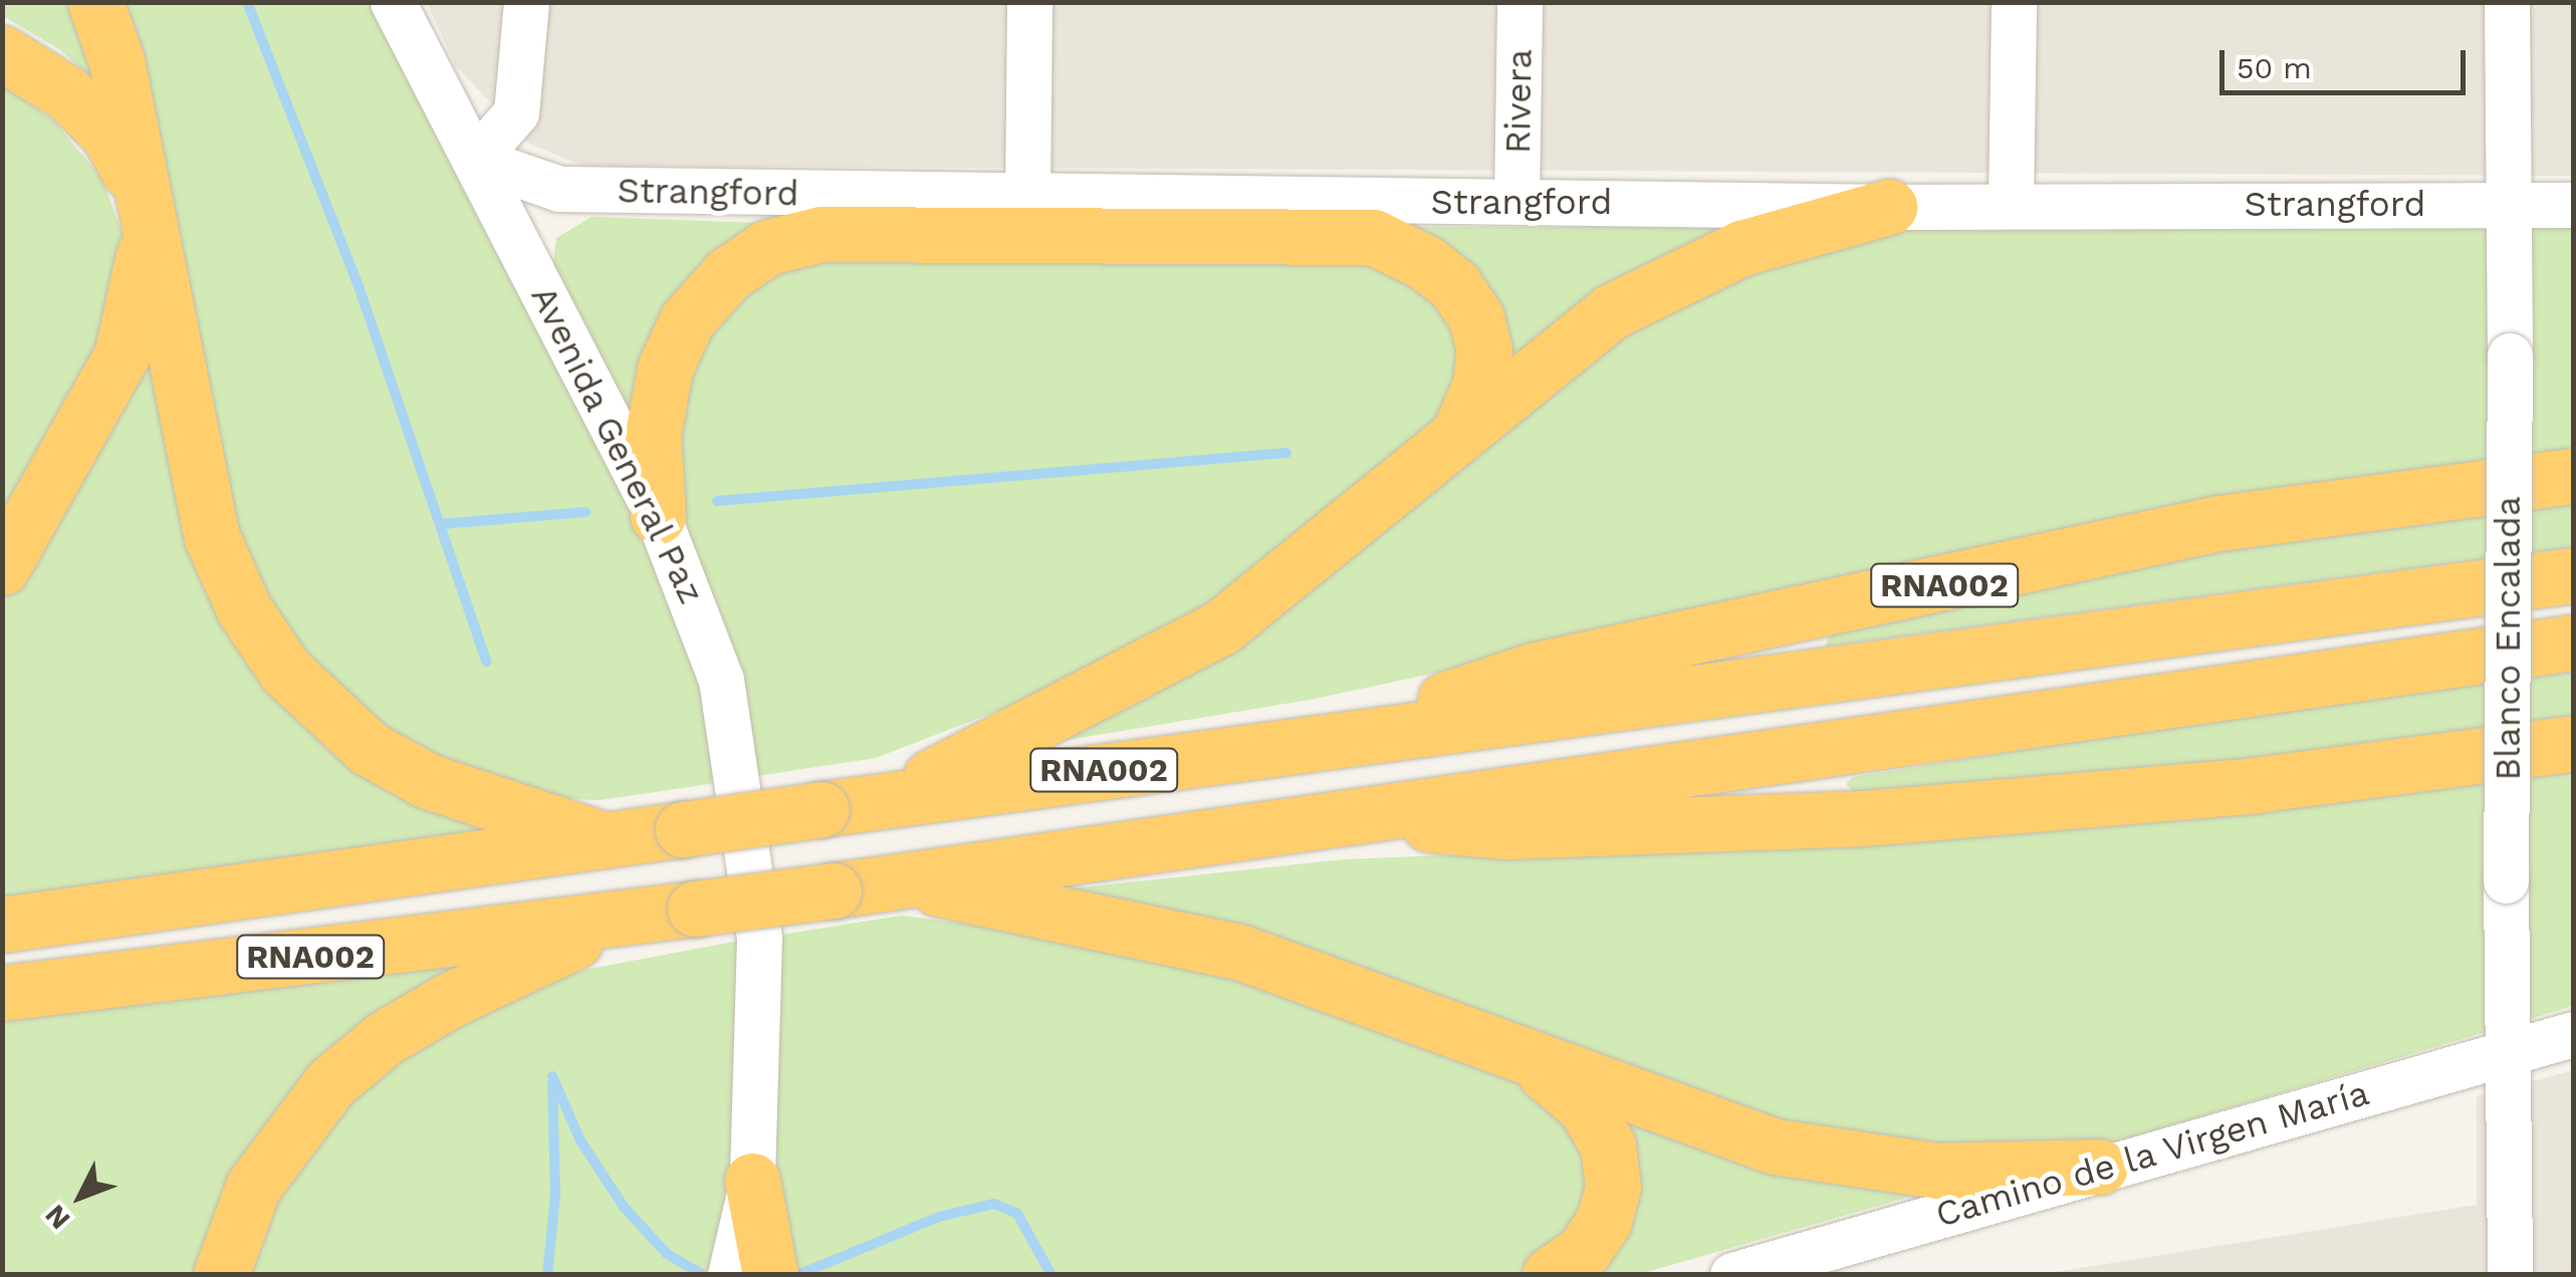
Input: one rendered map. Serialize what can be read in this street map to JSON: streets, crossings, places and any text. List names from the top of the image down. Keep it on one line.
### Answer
{"streets":{"highway":["RNA002"],"street":["Rivera","Strangford","Avenida General Paz","Blanco Encalada","Camino de la Virgen María"]},"crossings":[["Rivera","Strangford"],["Strangford","Avenida General Paz"],["Strangford","Blanco Encalada"],["Blanco Encalada","Camino de la Virgen María"]],"scale_bar":"50 m","north":"bottom left"}
